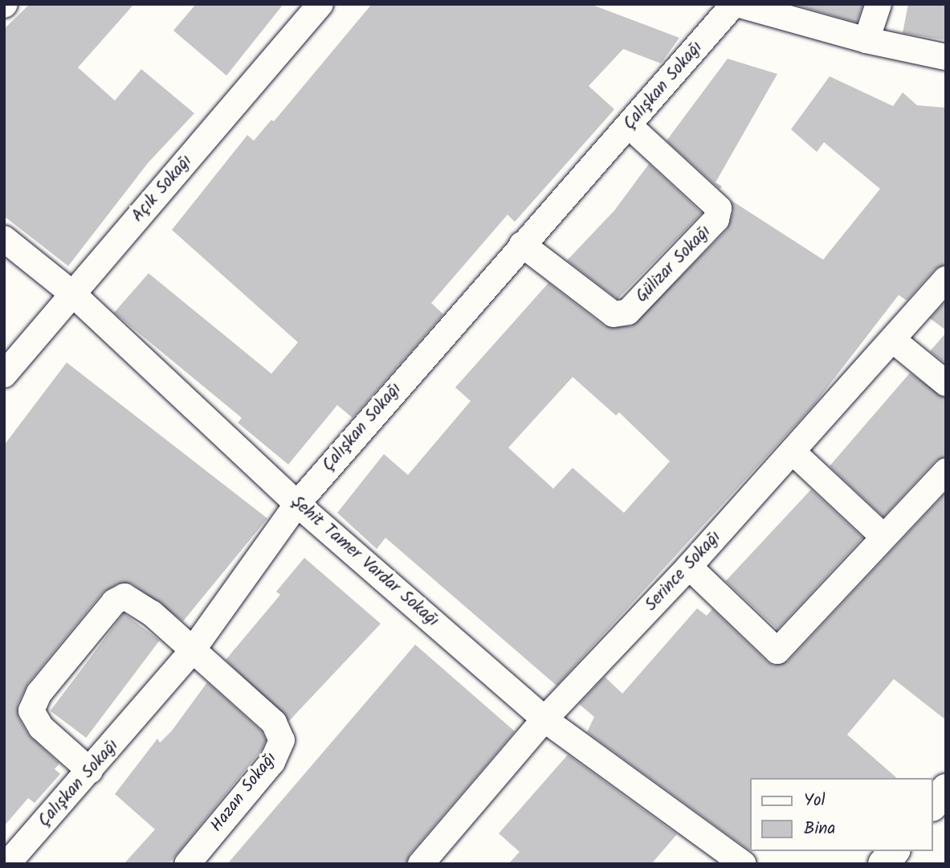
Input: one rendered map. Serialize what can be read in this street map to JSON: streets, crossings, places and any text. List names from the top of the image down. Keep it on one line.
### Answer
{"streets":{"street":["Çalışkan Sokağı","Açık Sokağı","Gülizar Sokağı","Şehit Tamer Vardar Sokağı","Serince Sokağı","Hazan Sokağı"]},"crossings":[["Çalışkan Sokağı","Gülizar Sokağı"],["Çalışkan Sokağı","Şehit Tamer Vardar Sokağı"],["Çalışkan Sokağı","Hazan Sokağı"],["Açık Sokağı","Şehit Tamer Vardar Sokağı"],["Şehit Tamer Vardar Sokağı","Serince Sokağı"]],"legend":["Yol","Bina"]}
